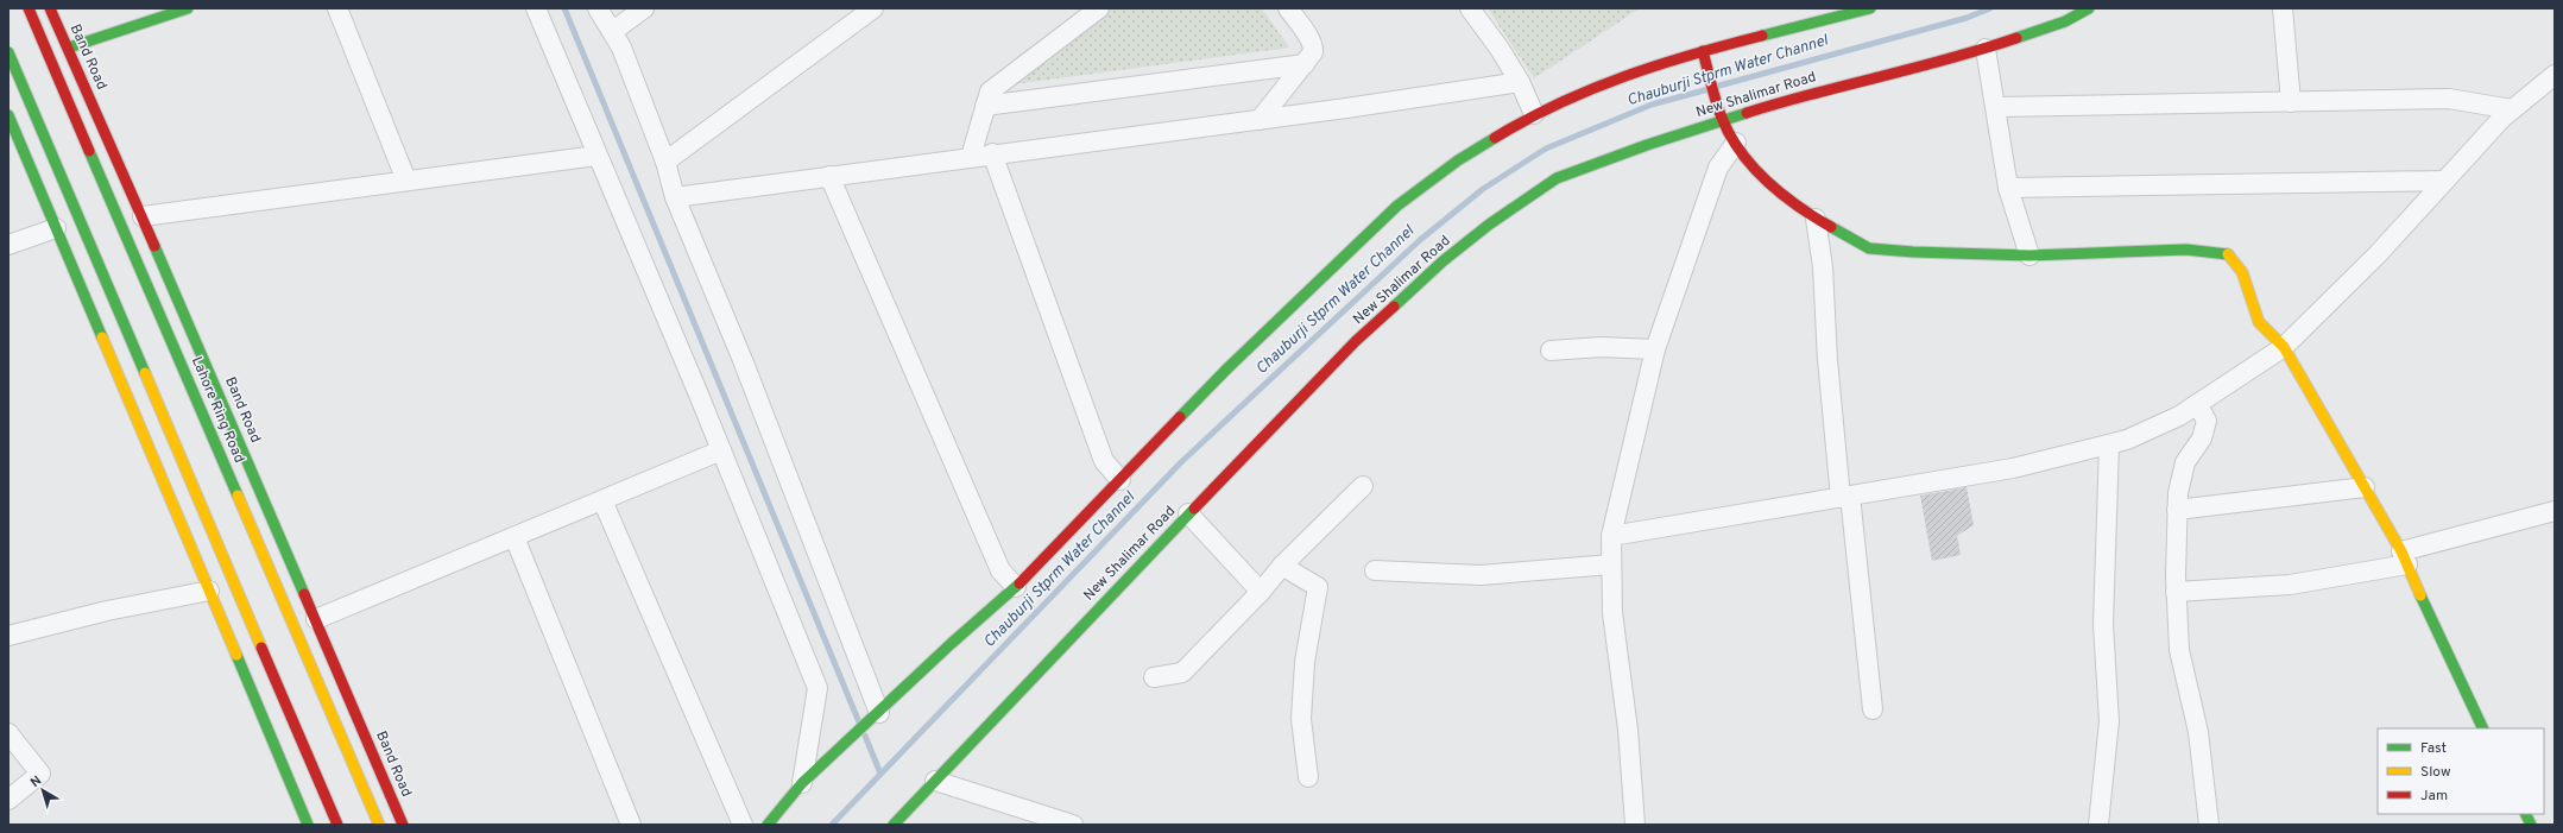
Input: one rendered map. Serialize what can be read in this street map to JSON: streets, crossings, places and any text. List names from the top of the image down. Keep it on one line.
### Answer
{"streets":{"main road":["Band Road","New Shalimar Road","Lahore Ring Road"]},"water":["Chauburji Stprm Water Channel"],"legend":["Fast","Slow","Jam"],"north":"top left"}
